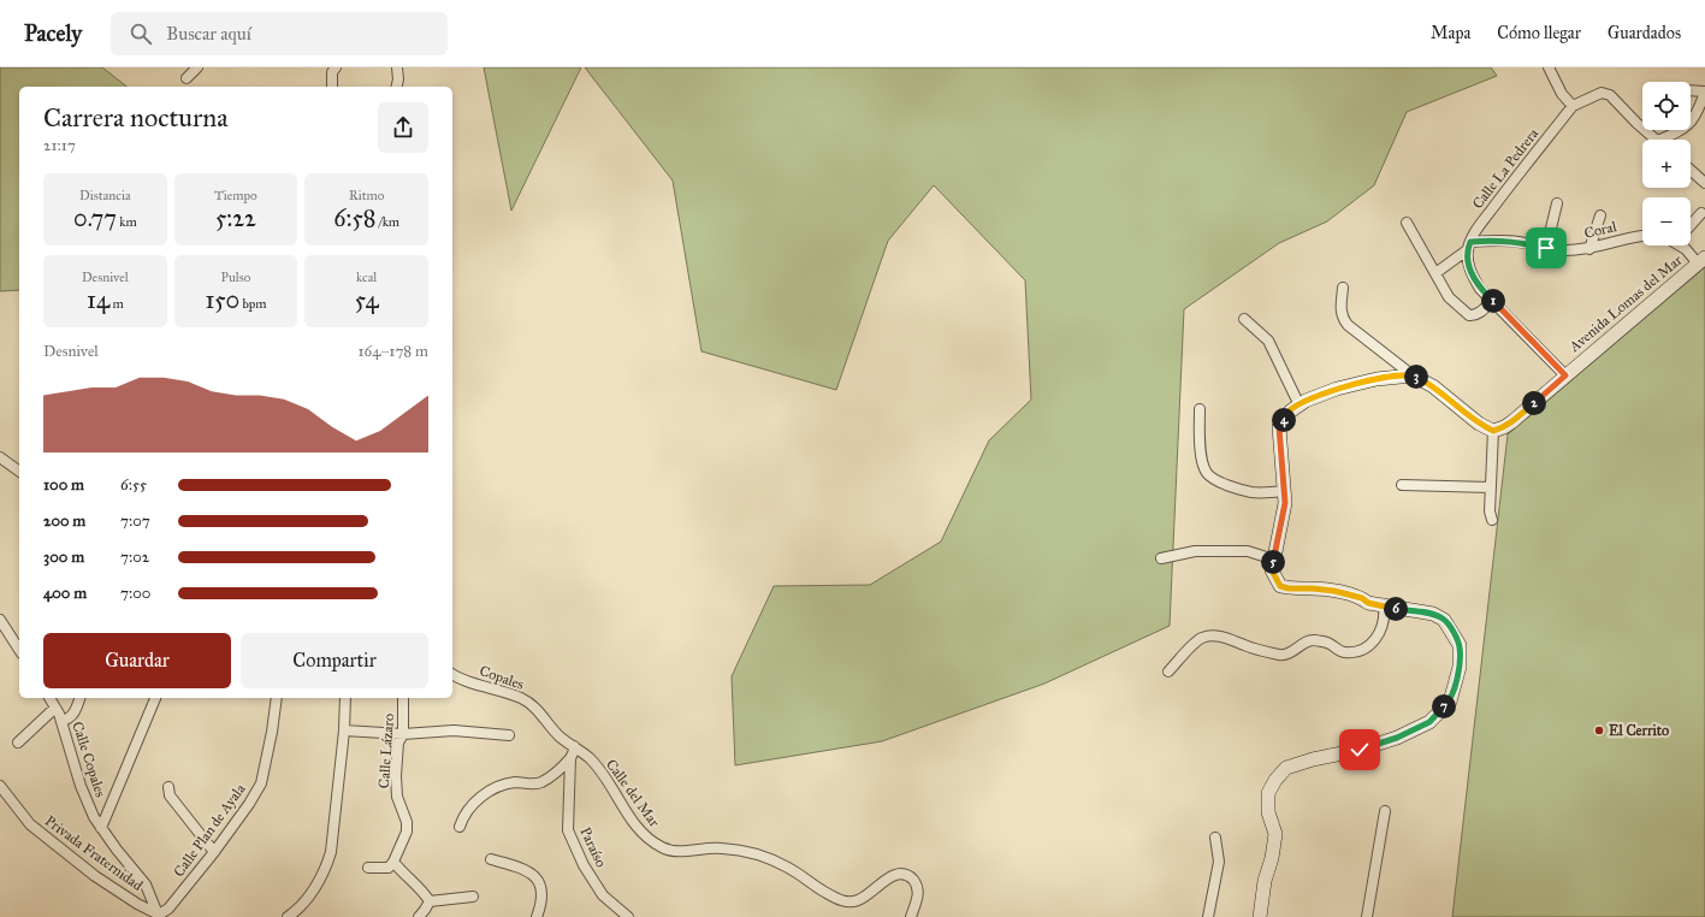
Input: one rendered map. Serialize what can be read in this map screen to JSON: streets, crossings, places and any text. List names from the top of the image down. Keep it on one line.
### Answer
{"streets":{"main road":["Avenida Lomas del Mar"],"street":["Calle La Pedrera","Coral","Copales","Calle Lázaro","Calle Copales","Calle del Mar","Calle Plan de Ayala","Paraíso","Privada Fraternidad"]},"crossings":[["Calle La Pedrera","Coral"],["Copales","Calle del Mar"],["Calle Copales","Calle Plan de Ayala"],["Calle Copales","Privada Fraternidad"],["Calle del Mar","Paraíso"],["Calle Plan de Ayala","Privada Fraternidad"]],"places":["El Cerrito"],"page":{"header":"Pacely","search":"Buscar aquí","nav":["Mapa","Cómo llegar","Guardados"],"map_buttons":["+","−"],"heading":["Carrera nocturna","21:17"],"stats":[["Distancia","0.77 km"],["Tiempo","5:22"],["Ritmo","6:58 /km"],["Desnivel","14 m"],["Pulso","150 bpm"],["kcal","54"]],"pins":["1","3","2","4","5","6","7"],"chart":["Desnivel","164–178 m"],"list":[{"name":"100 m","note":"6:55"},{"name":"200 m","note":"7:07"},{"name":"300 m","note":"7:02"},{"name":"400 m","note":"7:00"}],"buttons":["Guardar","Compartir"]}}
